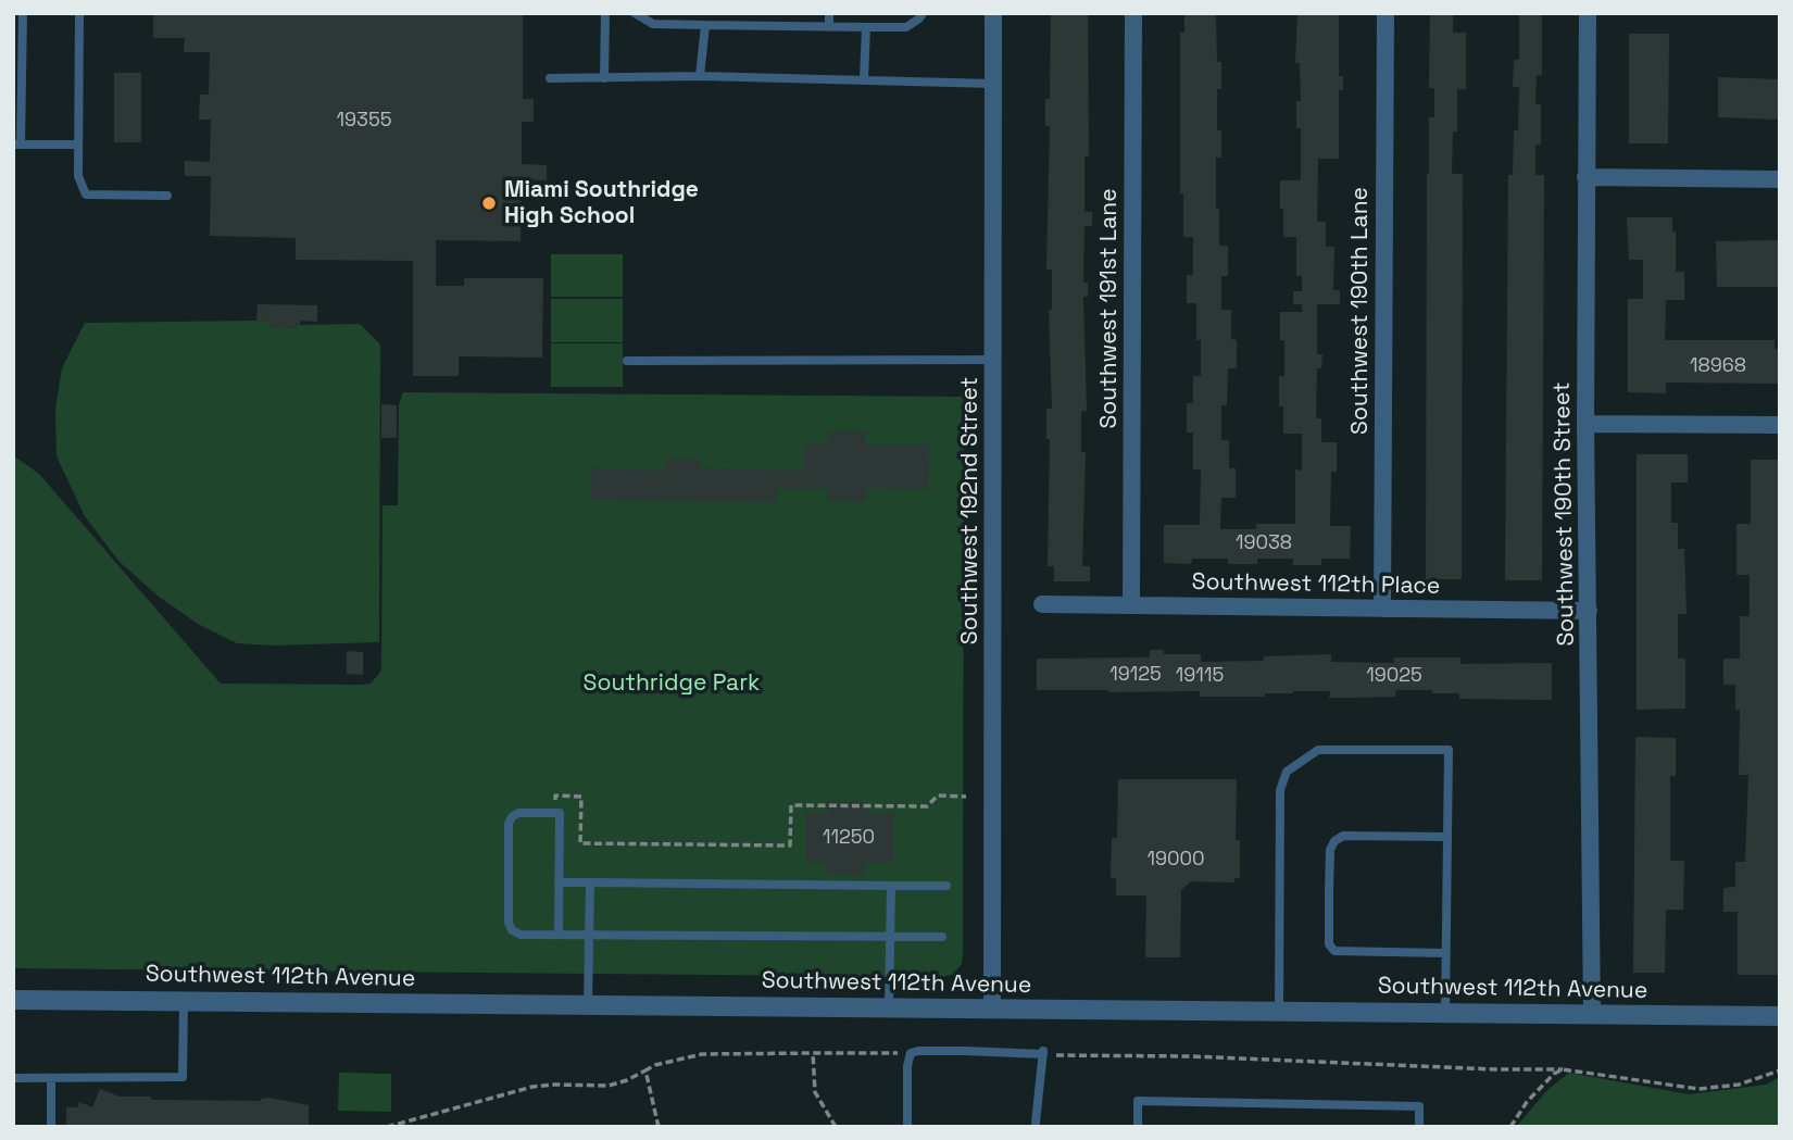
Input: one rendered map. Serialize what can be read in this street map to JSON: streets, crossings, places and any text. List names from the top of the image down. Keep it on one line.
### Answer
{"streets":{"street":["Southwest 191st Lane","Southwest 190th Lane","Southwest 192nd Street","Southwest 190th Street","Southwest 112th Place","Southwest 112th Avenue"]},"crossings":[["Southwest 191st Lane","Southwest 112th Place"],["Southwest 190th Lane","Southwest 112th Place"],["Southwest 192nd Street","Southwest 112th Avenue"],["Southwest 190th Street","Southwest 112th Place"],["Southwest 190th Street","Southwest 112th Avenue"]],"parks":["Southridge Park"],"places":["Miami Southridge High School"],"house_numbers":["19355","18968","19038","19125","19115","19025","11250","19000"]}
